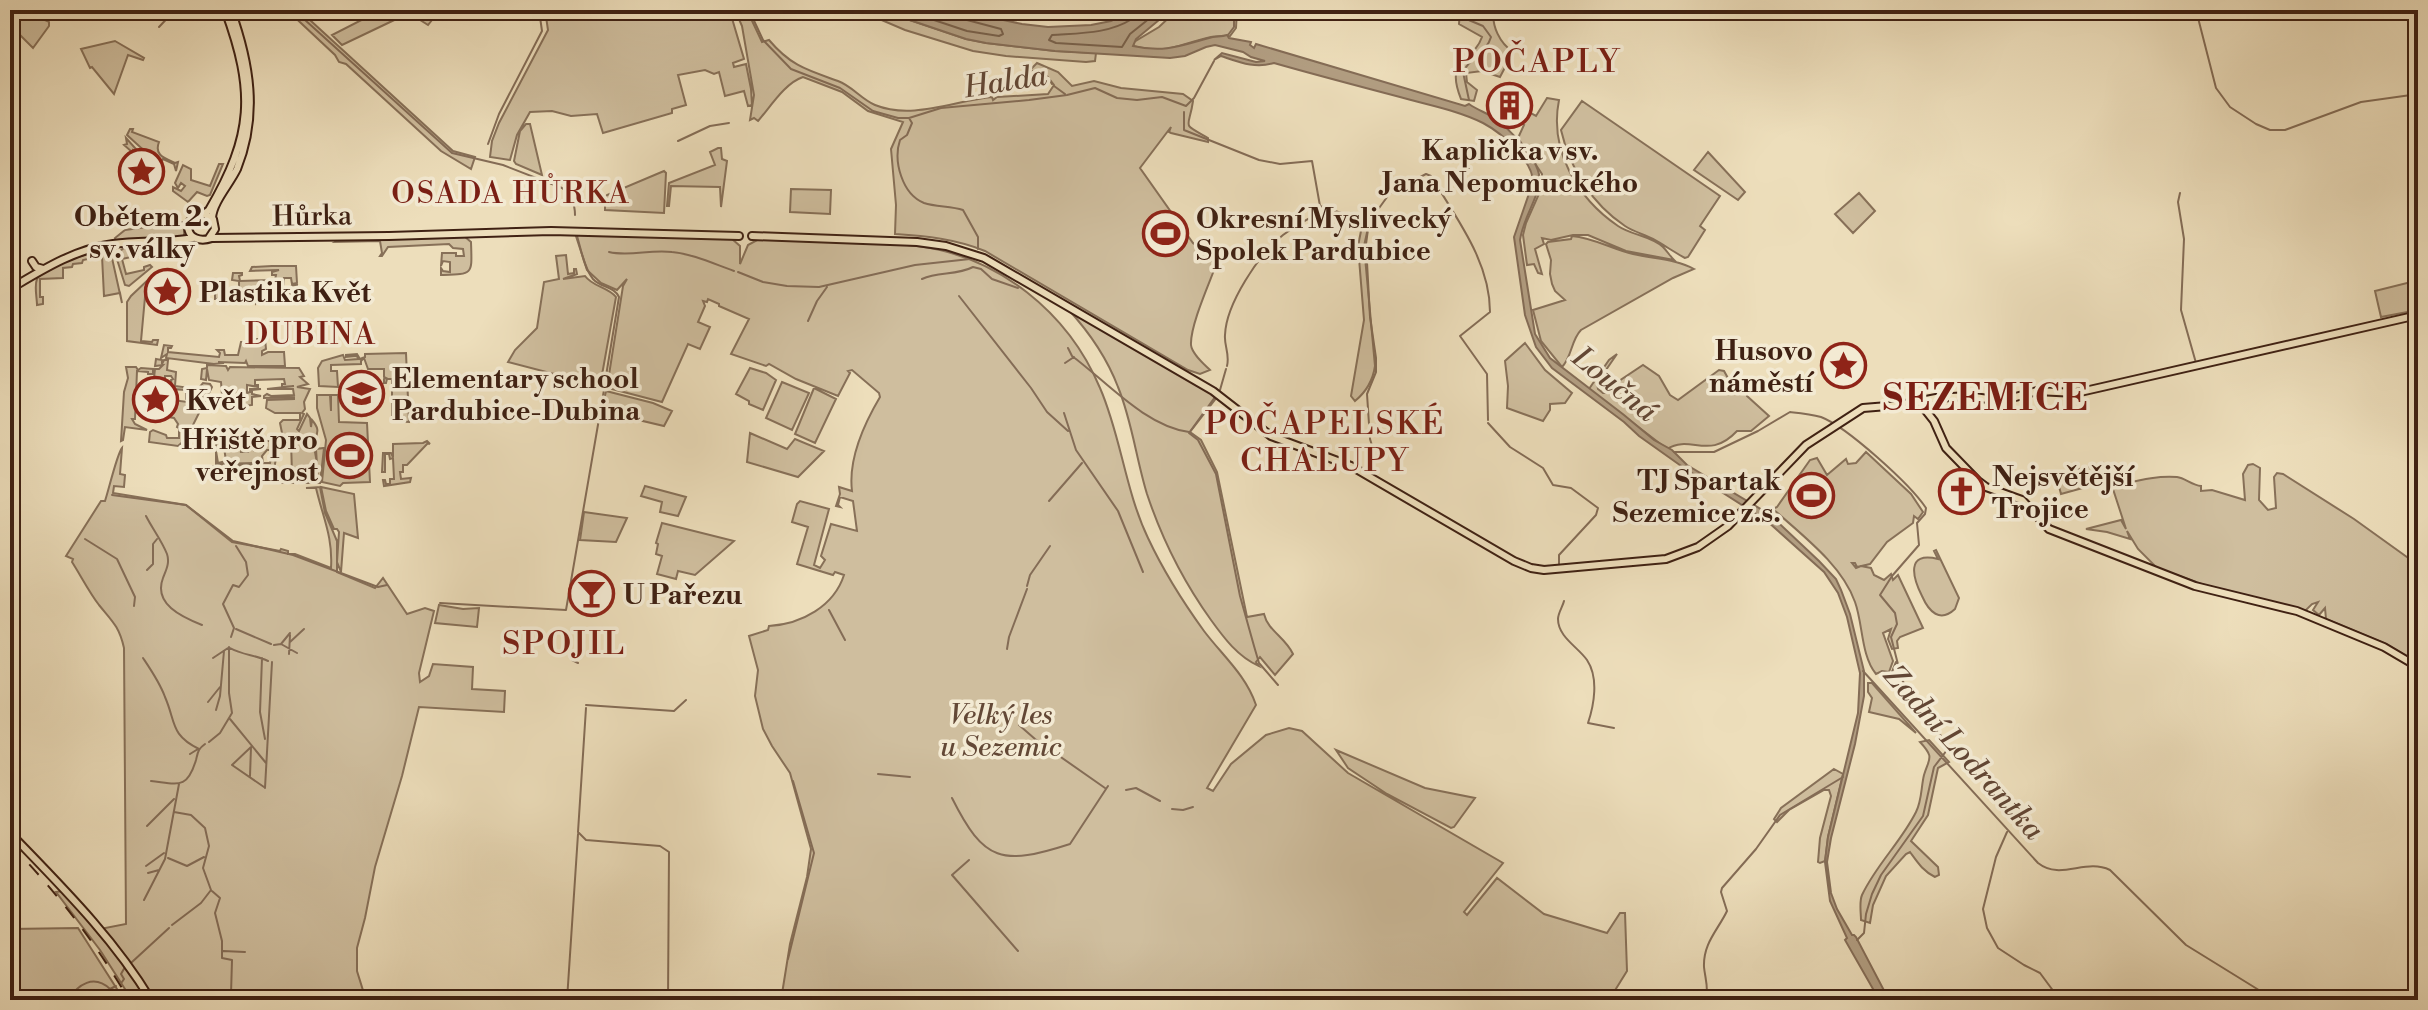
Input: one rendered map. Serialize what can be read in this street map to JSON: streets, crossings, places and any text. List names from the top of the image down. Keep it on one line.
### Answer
{"streets":{"main road":["Hůrka"]},"districts":["POČAPLY","OSADA HŮRKA","DUBINA","SEZEMICE","POČAPELSKÉ CHALUPY","SPOJIL"],"water":["Halda","Loučná","Zadní Lodrantka"],"parks":["Velký les u Sezemic"],"places":{"building":["Kaplička v sv. Jana Nepomuckého"],"place":["Obětem 2. sv. války","Plastika Květ","Husovo náměstí","Květ"],"sports":["Okresní Myslivecký Spolek Pardubice","Hřiště pro veřejnost","TJ Spartak Sezemice z.s."],"school or university":["Elementary school Pardubice-Dubina"],"church":["Nejsvětější Trojice"],"bar":["U Pařezu"]}}
